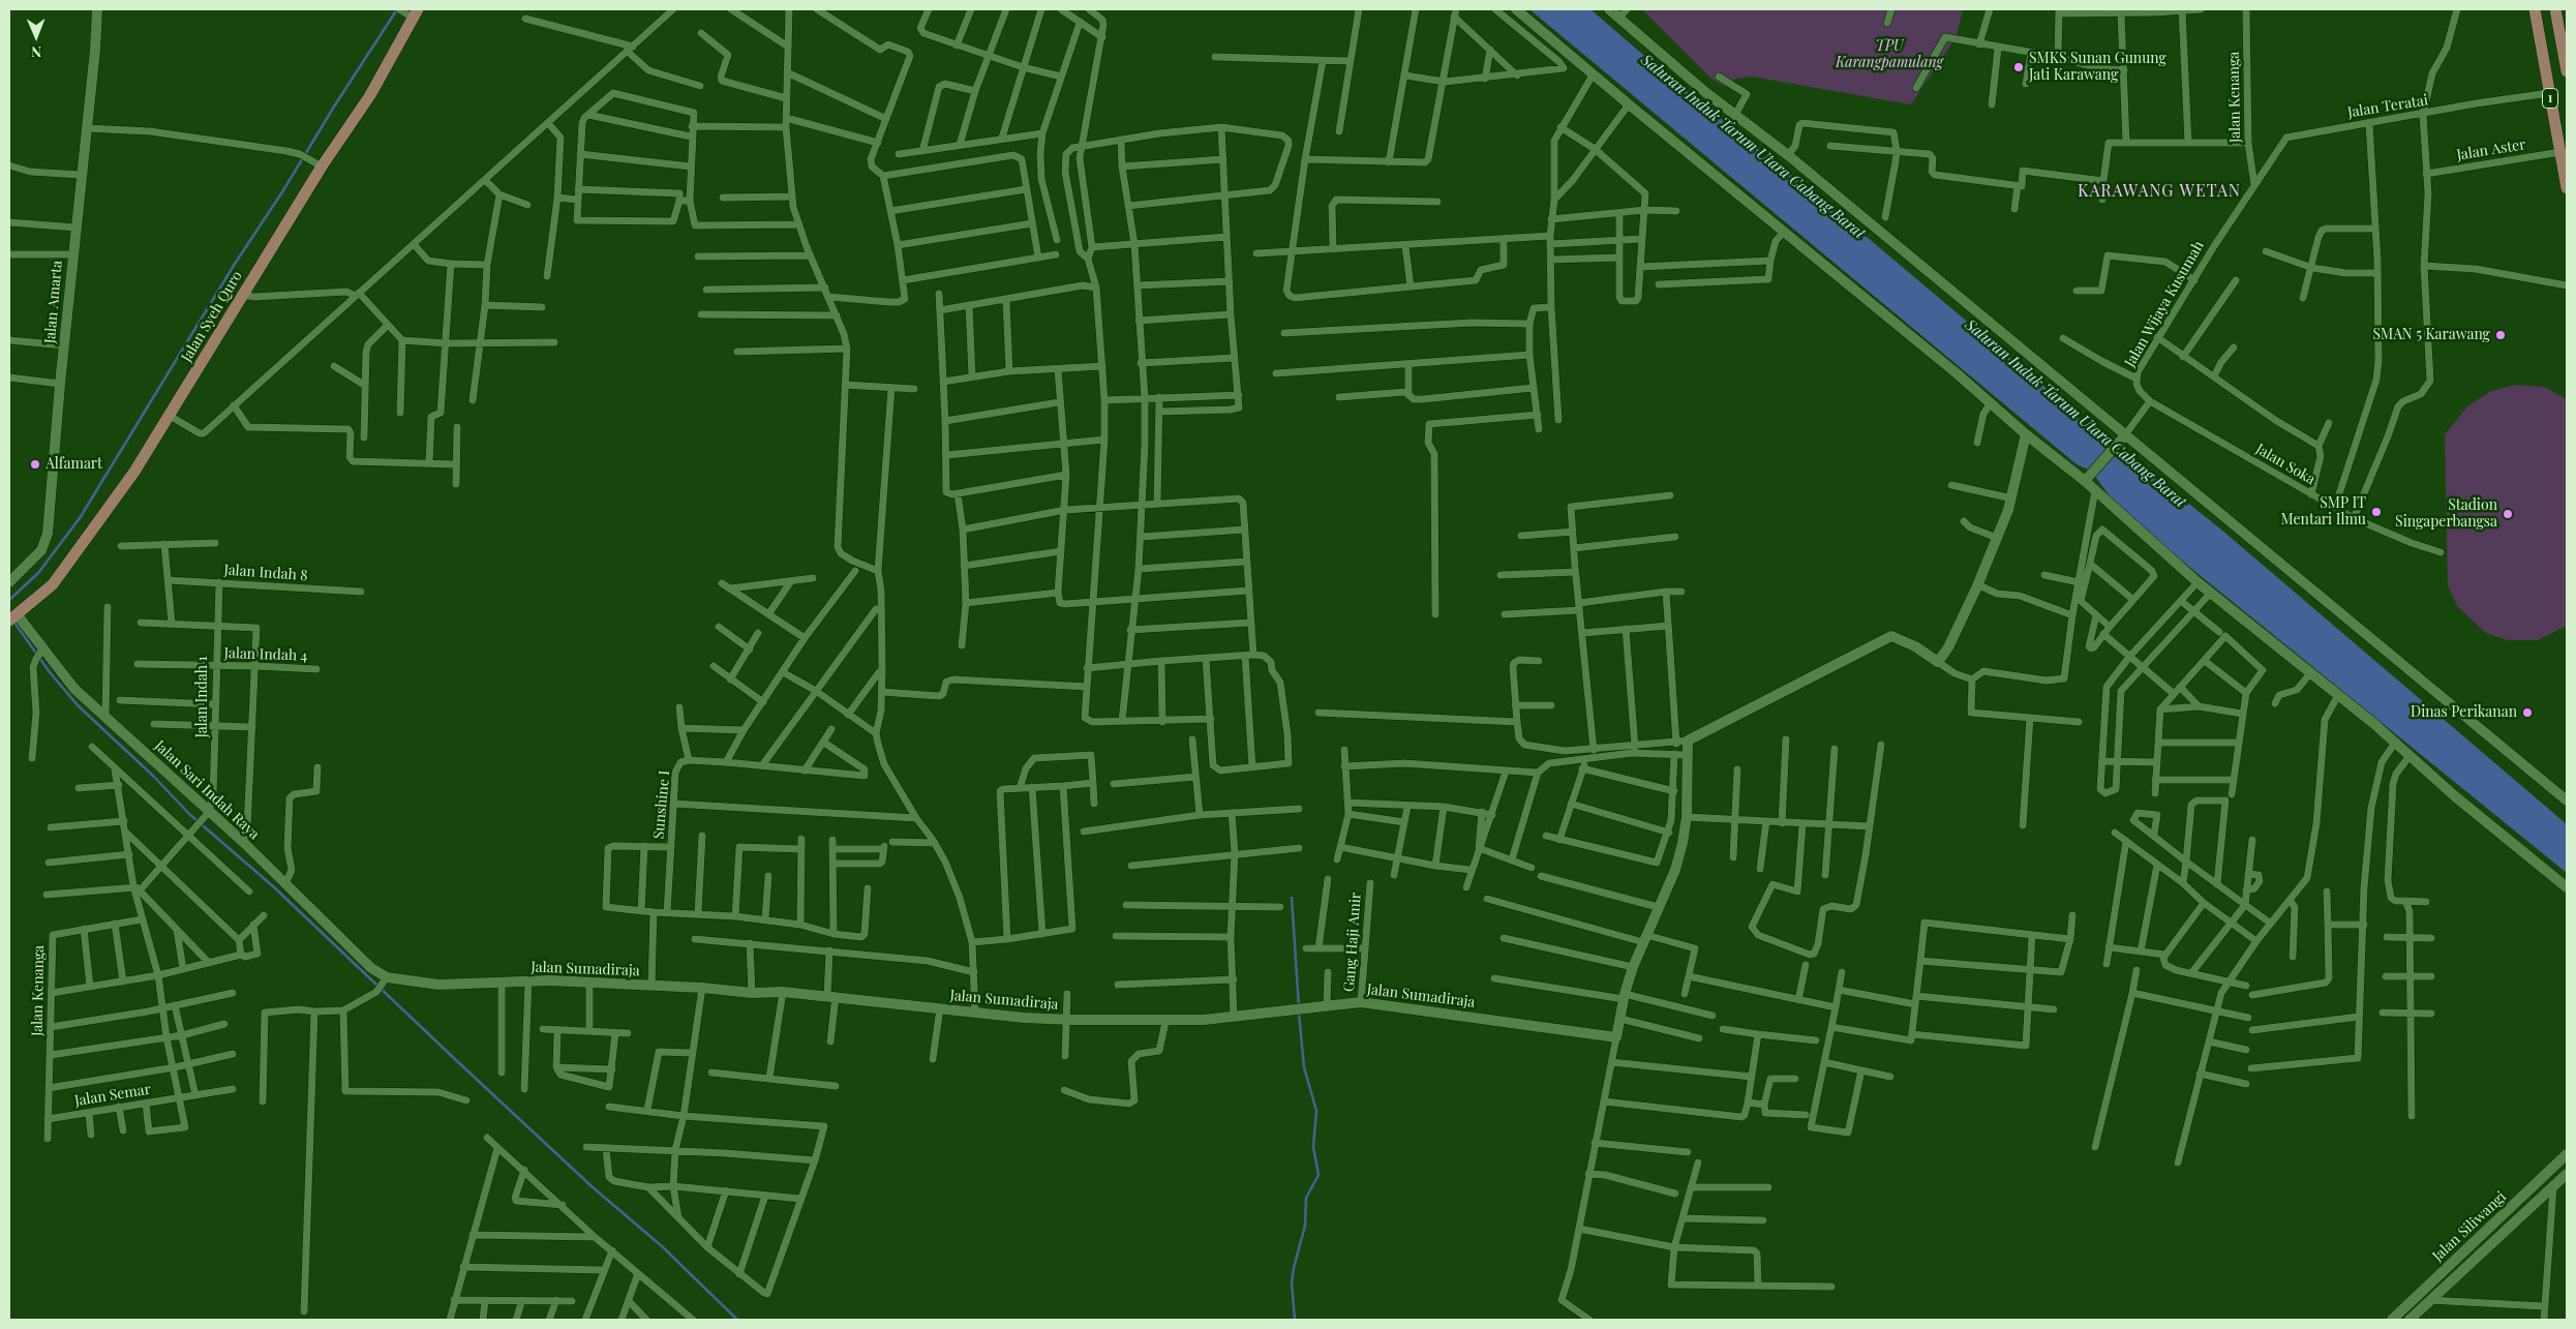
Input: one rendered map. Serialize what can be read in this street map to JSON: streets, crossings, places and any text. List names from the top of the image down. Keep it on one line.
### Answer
{"streets":{"main road":["1","Jalan Syeh Quro"],"street":["Jalan Kenanga","Jalan Teratai","Jalan Aster","Jalan Amarta","Jalan Wijaya Kusumah","Jalan Soka","Jalan Indah 8","Jalan Indah 4","Jalan Indah 1","Jalan Sari Indah Raya","Sunshine I","Gang Haji Amir","Jalan Sumadiraja","Jalan Semar","Jalan Siliwangi"]},"crossings":[["Jalan Kenanga","Jalan Teratai"],["Jalan Kenanga","Jalan Wijaya Kusumah"],["Jalan Kenanga","Jalan Semar"],["1","Jalan Teratai"],["1","Jalan Aster"],["Jalan Teratai","Jalan Wijaya Kusumah"],["Jalan Wijaya Kusumah","Jalan Soka"],["Jalan Syeh Quro","Jalan Sari Indah Raya"],["Jalan Indah 8","Jalan Indah 1"],["Jalan Indah 4","Jalan Indah 1"],["Jalan Indah 1","Jalan Sari Indah Raya"],["Jalan Sari Indah Raya","Jalan Sumadiraja"],["Gang Haji Amir","Jalan Sumadiraja"]],"districts":["KARAWANG WETAN"],"water":["Saluran Induk Tarum Utara Cabang Barat"],"parks":["TPU Karangpamulang"],"places":["SMKS Sunan Gunung Jati Karawang","SMAN 5 Karawang","Alfamart","SMP IT Mentari Ilmu","Stadion Singaperbangsa","Dinas Perikanan"],"north":"bottom"}
